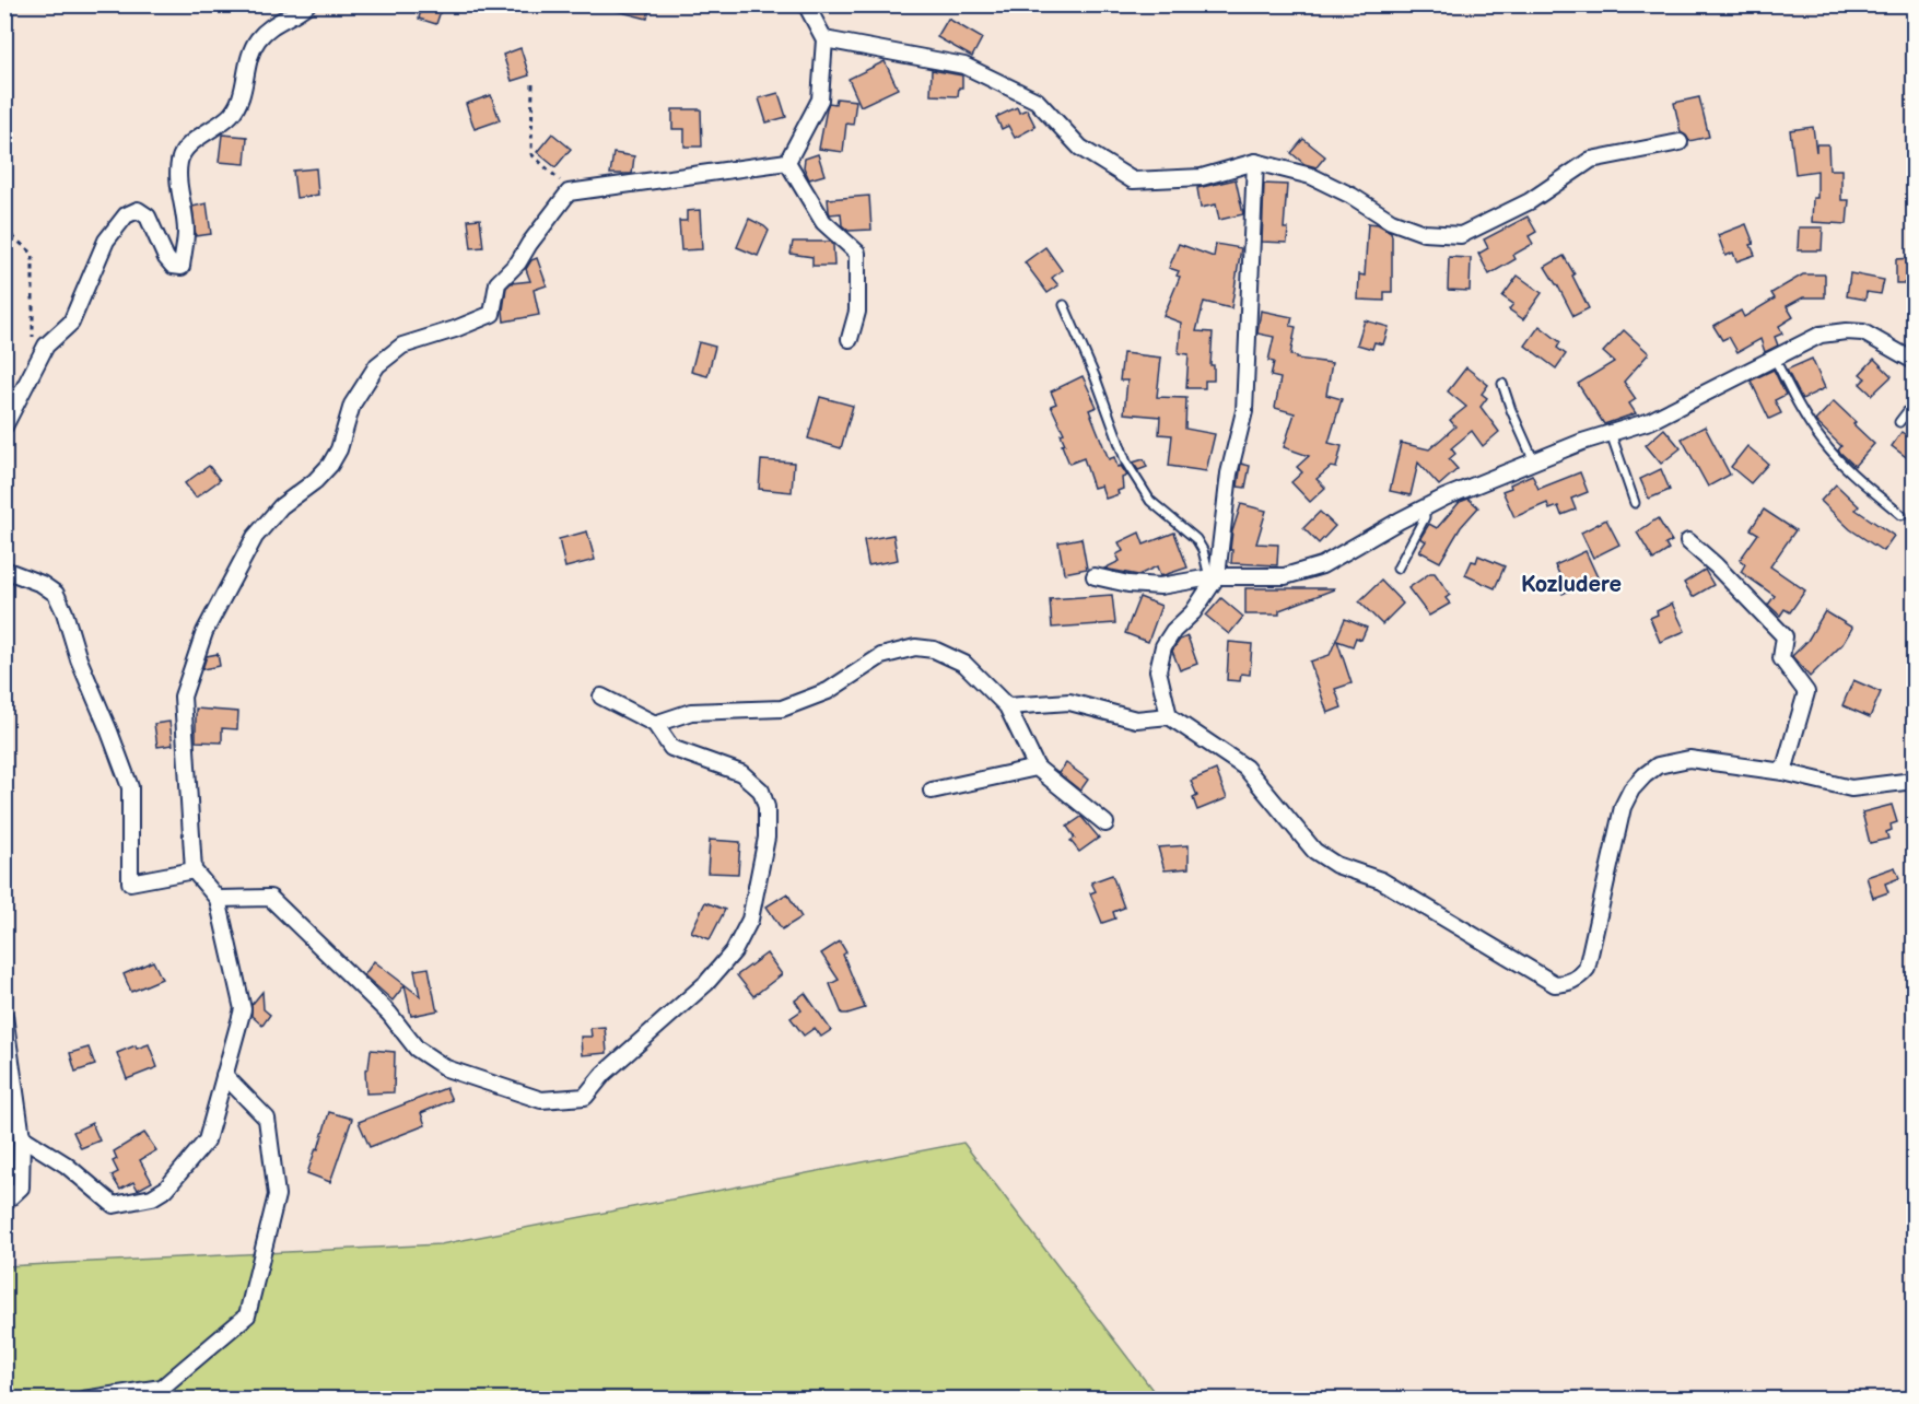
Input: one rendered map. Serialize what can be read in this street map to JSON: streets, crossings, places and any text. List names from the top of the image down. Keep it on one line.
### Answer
{"districts":["Kozludere"]}
